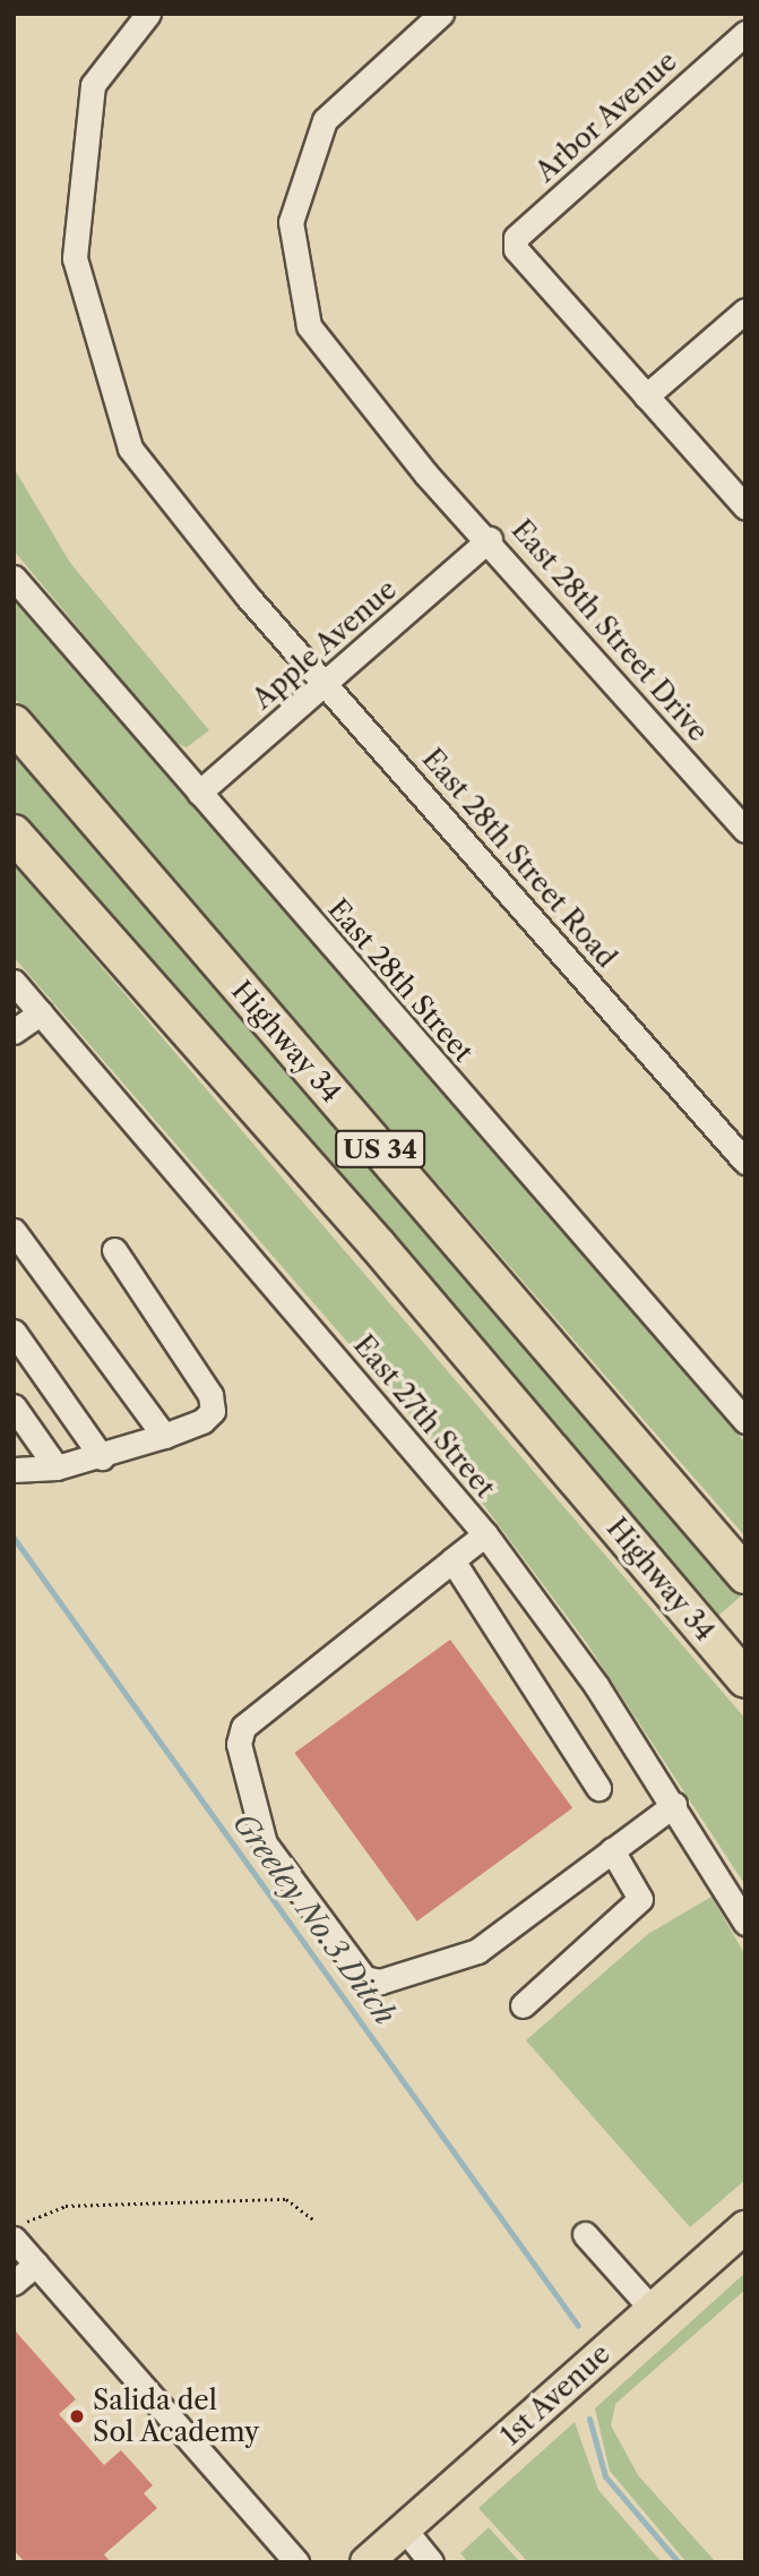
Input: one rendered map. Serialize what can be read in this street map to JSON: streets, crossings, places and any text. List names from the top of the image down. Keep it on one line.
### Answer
{"streets":{"highway":["Highway 34","US 34"],"main road":["1st Avenue"],"street":["Arbor Avenue","East 28th Street Drive","Apple Avenue","East 28th Street Road","East 28th Street","East 27th Street"]},"crossings":[["East 28th Street Drive","Apple Avenue"],["Apple Avenue","East 28th Street Road"],["Apple Avenue","East 28th Street"]],"water":["Greeley No.3 Ditch"],"places":["Salida del Sol Academy"]}
